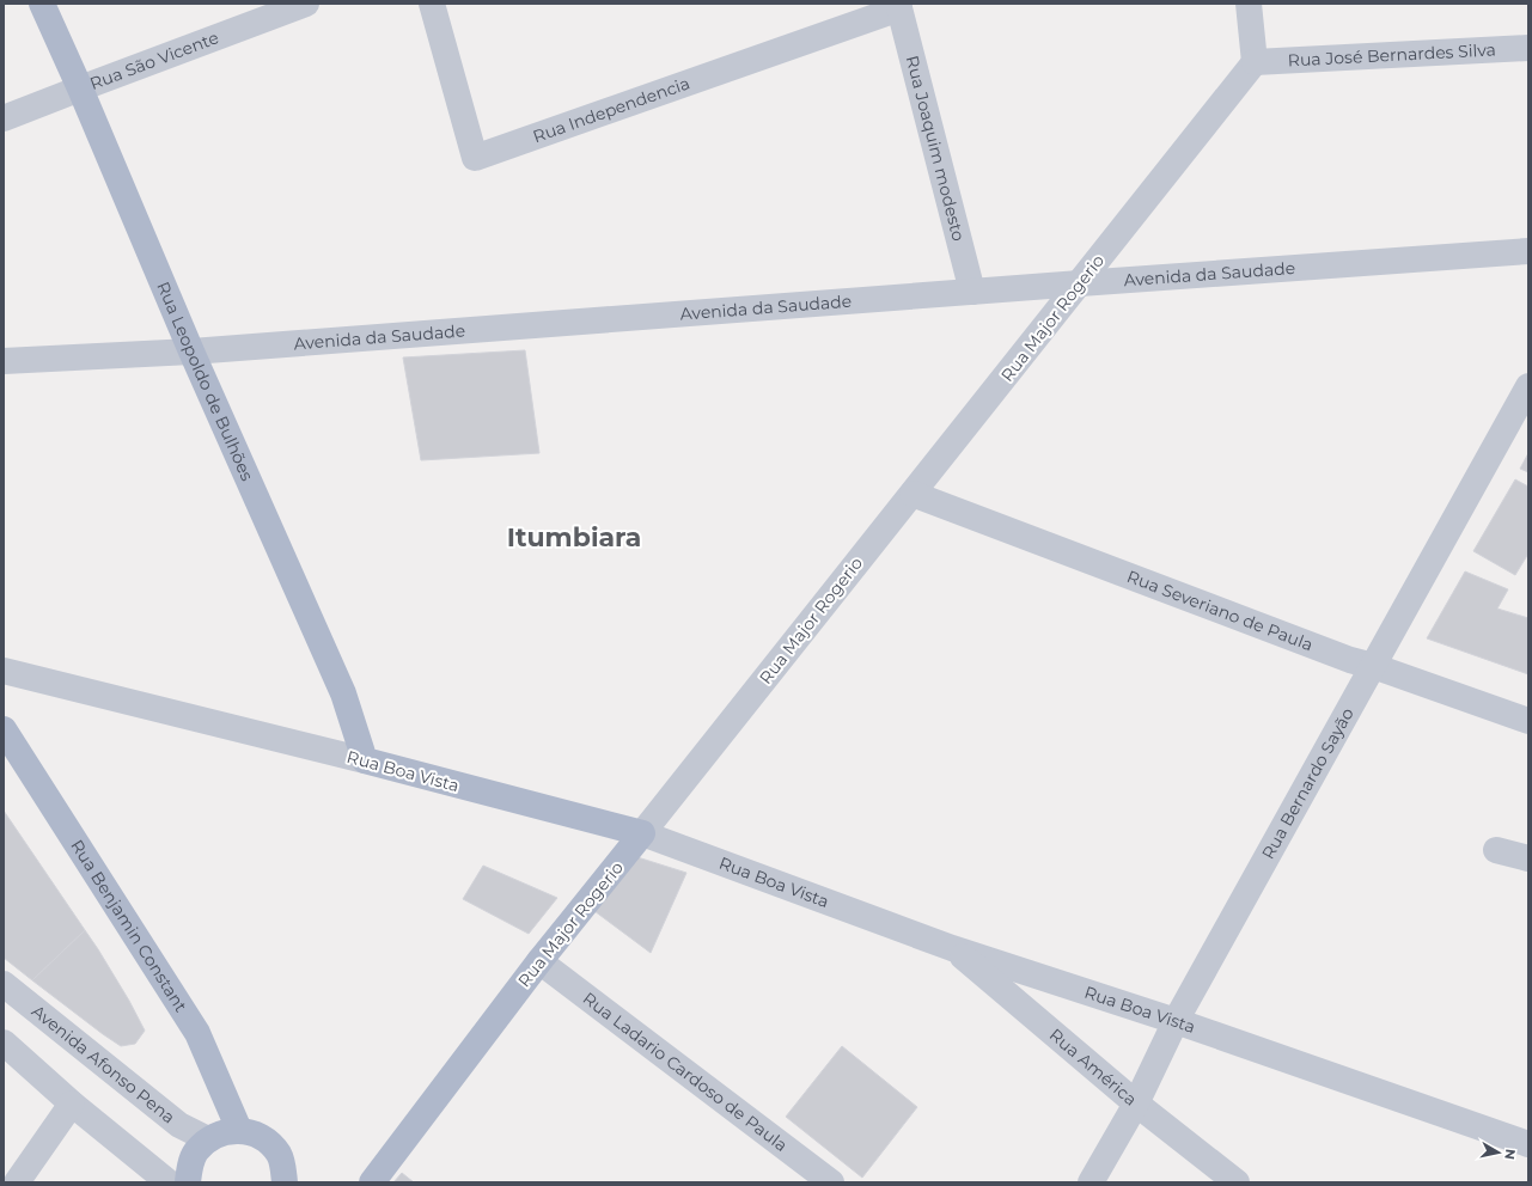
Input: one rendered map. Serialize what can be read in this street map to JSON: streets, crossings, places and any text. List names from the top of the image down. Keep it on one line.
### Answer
{"streets":{"main road":["Rua Major Rogerio","Rua Leopoldo de Bulhões","Rua Boa Vista","Rua Benjamin Constant"],"street":["Rua José Bernardes Silva","Rua São Vicente","Rua Independencia","Rua Joaquim modesto","Avenida da Saudade","Rua Severiano de Paula","Rua Bernardo Sayão","Avenida Afonso Pena","Rua América","Rua Ladario Cardoso de Paula"]},"crossings":[["Rua José Bernardes Silva","Rua Major Rogerio"],["Rua São Vicente","Rua Leopoldo de Bulhões"],["Rua Independencia","Rua Joaquim modesto"],["Rua Joaquim modesto","Avenida da Saudade"],["Avenida da Saudade","Rua Major Rogerio"],["Avenida da Saudade","Rua Leopoldo de Bulhões"],["Rua Major Rogerio","Rua Severiano de Paula"],["Rua Major Rogerio","Rua Boa Vista"],["Rua Major Rogerio","Rua Ladario Cardoso de Paula"],["Rua Leopoldo de Bulhões","Rua Boa Vista"],["Rua Severiano de Paula","Rua Bernardo Sayão"],["Rua Boa Vista","Rua Bernardo Sayão"],["Rua Boa Vista","Rua América"],["Rua Bernardo Sayão","Rua América"]],"districts":["Itumbiara"],"north":"right"}
